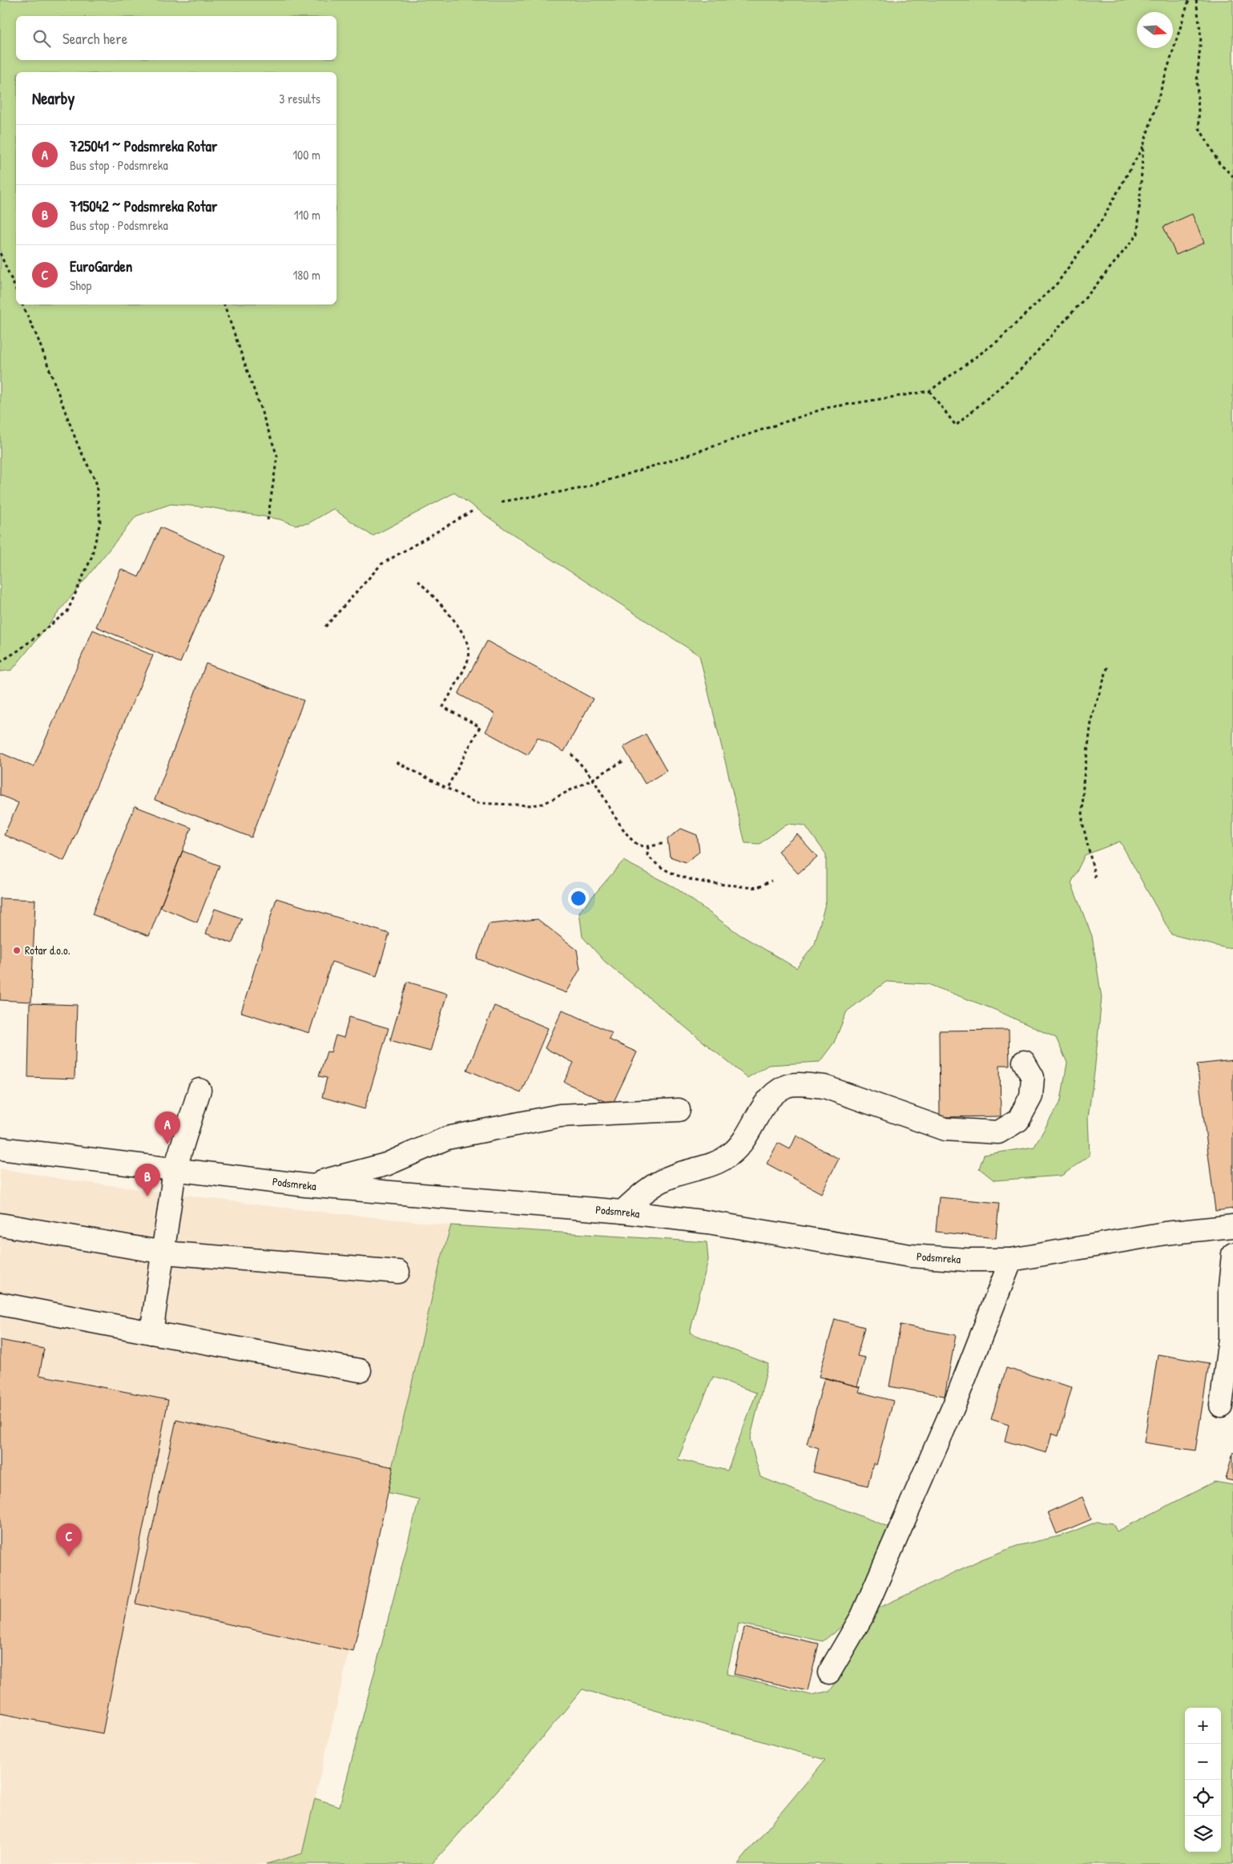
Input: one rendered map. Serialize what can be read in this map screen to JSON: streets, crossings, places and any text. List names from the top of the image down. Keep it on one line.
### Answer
{"streets":{"street":["Podsmreka"]},"places":["Rotar d.o.o."],"north":"right","page":{"search":"Search here","heading":["Nearby","3 results"],"list":[{"mark":"A","name":"725041 ~ Podsmreka Rotar","note":"Bus stop · Podsmreka","value":"100 m"},{"mark":"B","name":"715042 ~ Podsmreka Rotar","note":"Bus stop · Podsmreka","value":"110 m"},{"mark":"C","name":"EuroGarden","note":"Shop","value":"180 m"}],"pins":["A","B","C"],"map_buttons":["+","−"]}}
